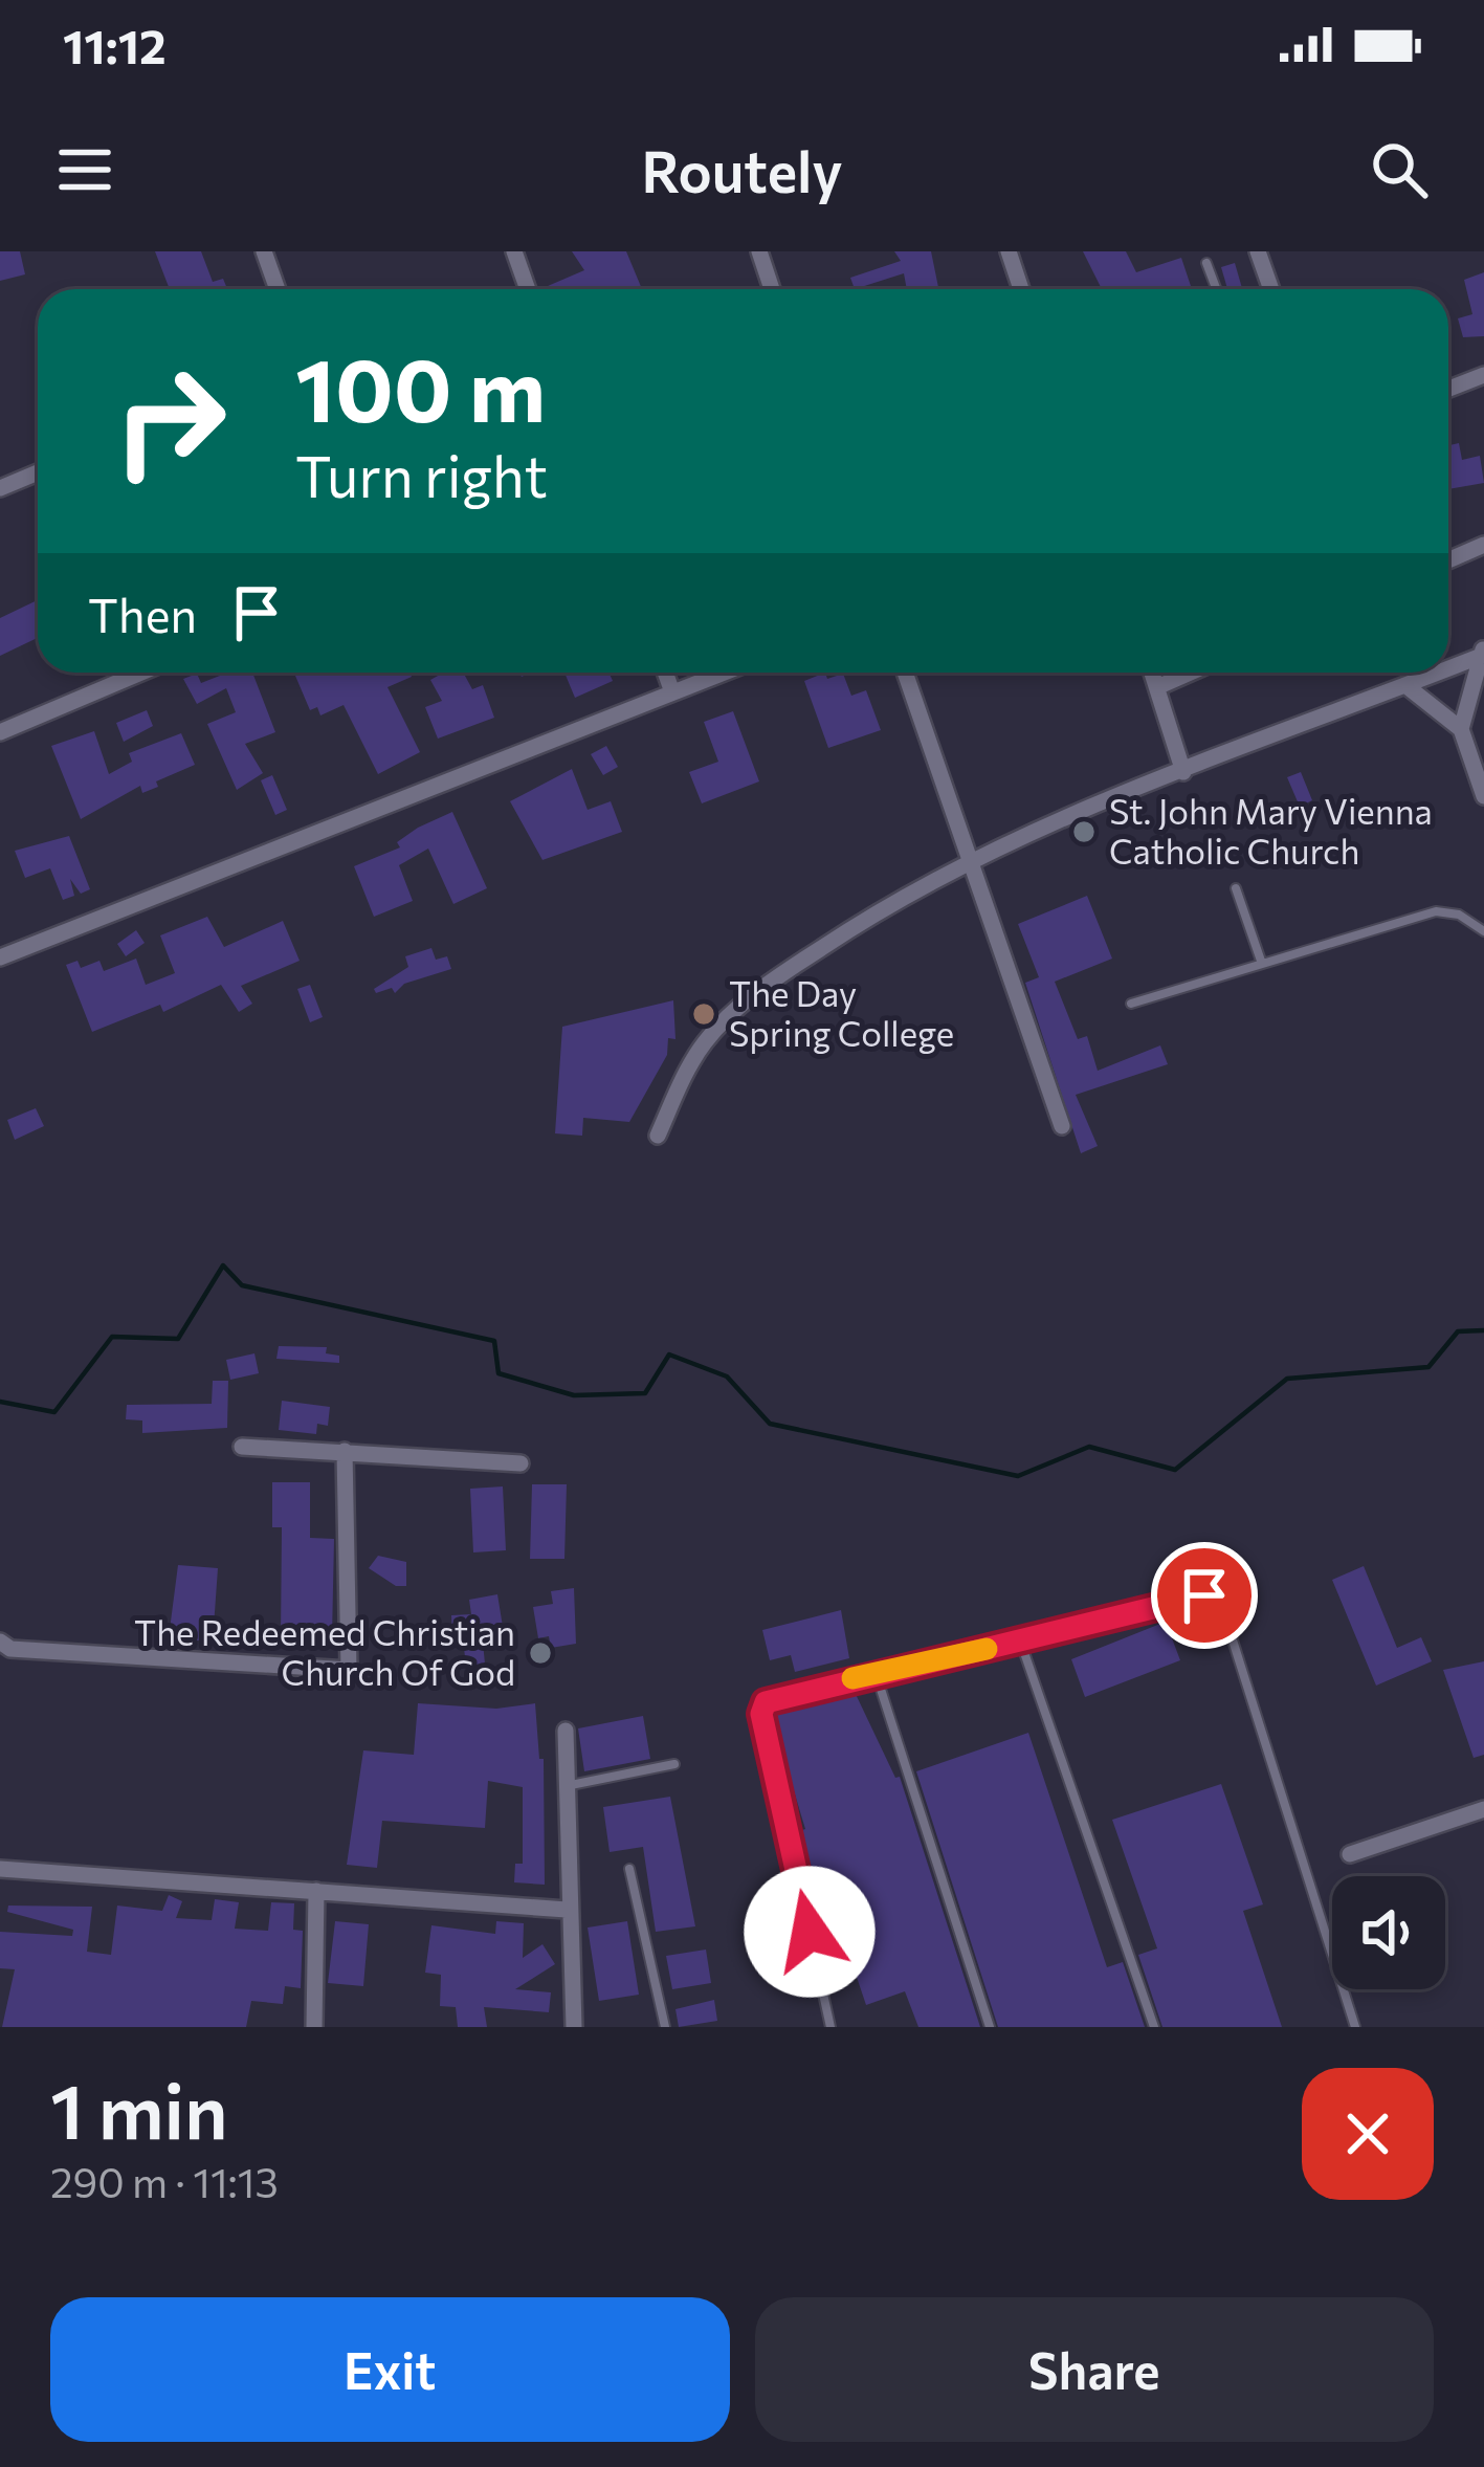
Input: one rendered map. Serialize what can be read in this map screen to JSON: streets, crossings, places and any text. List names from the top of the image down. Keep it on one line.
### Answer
{"places":["St. John Mary Vienna Catholic Church","The Day Spring College","The Redeemed Christian Church Of God"],"page":{"status":"11:12","header":"Routely","turn":["100 m","Turn right"],"then":"Then","heading":["1 min","290 m · 11:13"],"buttons":["Exit","Share"]}}
